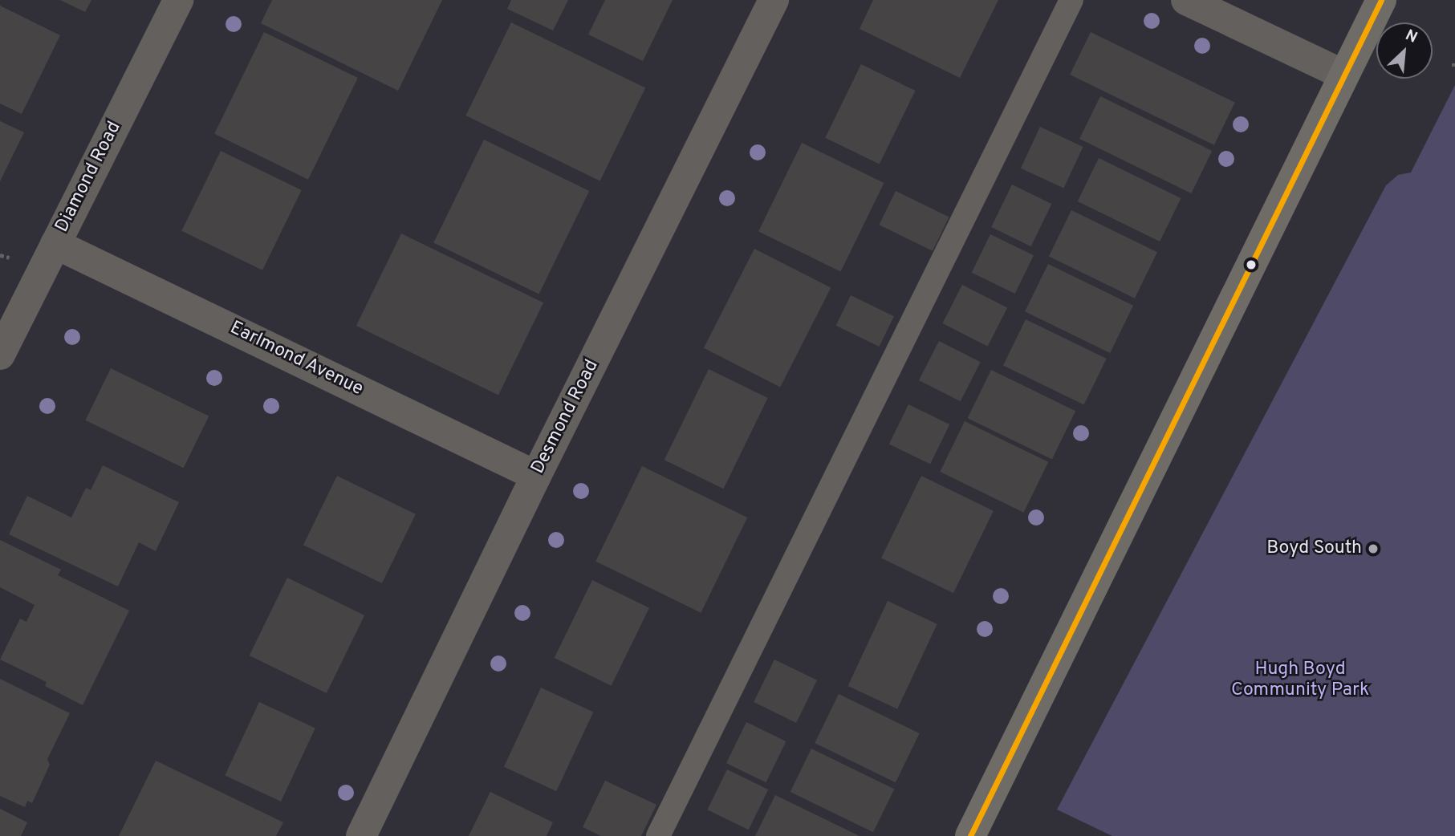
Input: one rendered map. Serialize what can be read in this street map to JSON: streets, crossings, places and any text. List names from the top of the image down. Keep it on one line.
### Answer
{"streets":{"street":["Diamond Road","Earlmond Avenue","Desmond Road"]},"crossings":[["Diamond Road","Earlmond Avenue"],["Earlmond Avenue","Desmond Road"]],"parks":["Hugh Boyd Community Park"],"places":["Boyd South"],"north":"top right"}
